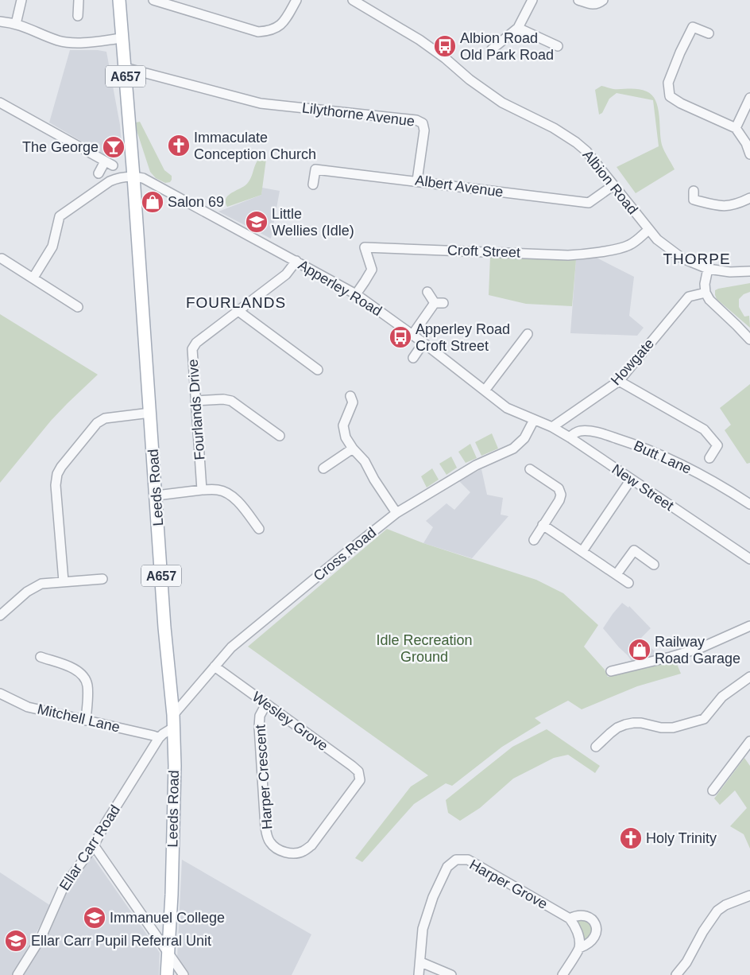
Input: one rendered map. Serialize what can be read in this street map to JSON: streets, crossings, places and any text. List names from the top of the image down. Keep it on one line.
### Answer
{"streets":{"main road":["A657","Leeds Road"],"street":["Lilythorne Avenue","Albion Road","Albert Avenue","Croft Street","Apperley Road","Howgate","Fourlands Drive","Butt Lane","New Street","Cross Road","Mitchell Lane","Wesley Grove","Harper Crescent","Ellar Carr Road","Harper Grove"]},"crossings":[["Lilythorne Avenue","Albert Avenue"],["Lilythorne Avenue","Leeds Road"],["Albion Road","Albert Avenue"],["Albion Road","Croft Street"],["Croft Street","Apperley Road"],["Apperley Road","Fourlands Drive"],["Apperley Road","Leeds Road"],["Apperley Road","New Street"],["Apperley Road","Cross Road"],["Howgate","New Street"],["Butt Lane","New Street"],["Leeds Road","Cross Road"],["Leeds Road","Ellar Carr Road"],["New Street","Cross Road"],["Cross Road","Wesley Grove"],["Mitchell Lane","Ellar Carr Road"],["Wesley Grove","Harper Crescent"]],"districts":["THORPE","FOURLANDS"],"parks":["Idle Recreation Ground"],"places":{"bus stop":["Albion Road Old Park Road","Apperley Road Croft Street"],"church":["Immaculate Conception Church","Holy Trinity"],"bar":["The George"],"shop":["Salon 69","Railway Road Garage"],"school or university":["Little Wellies (Idle)","Immanuel College","Ellar Carr Pupil Referral Unit"]}}
